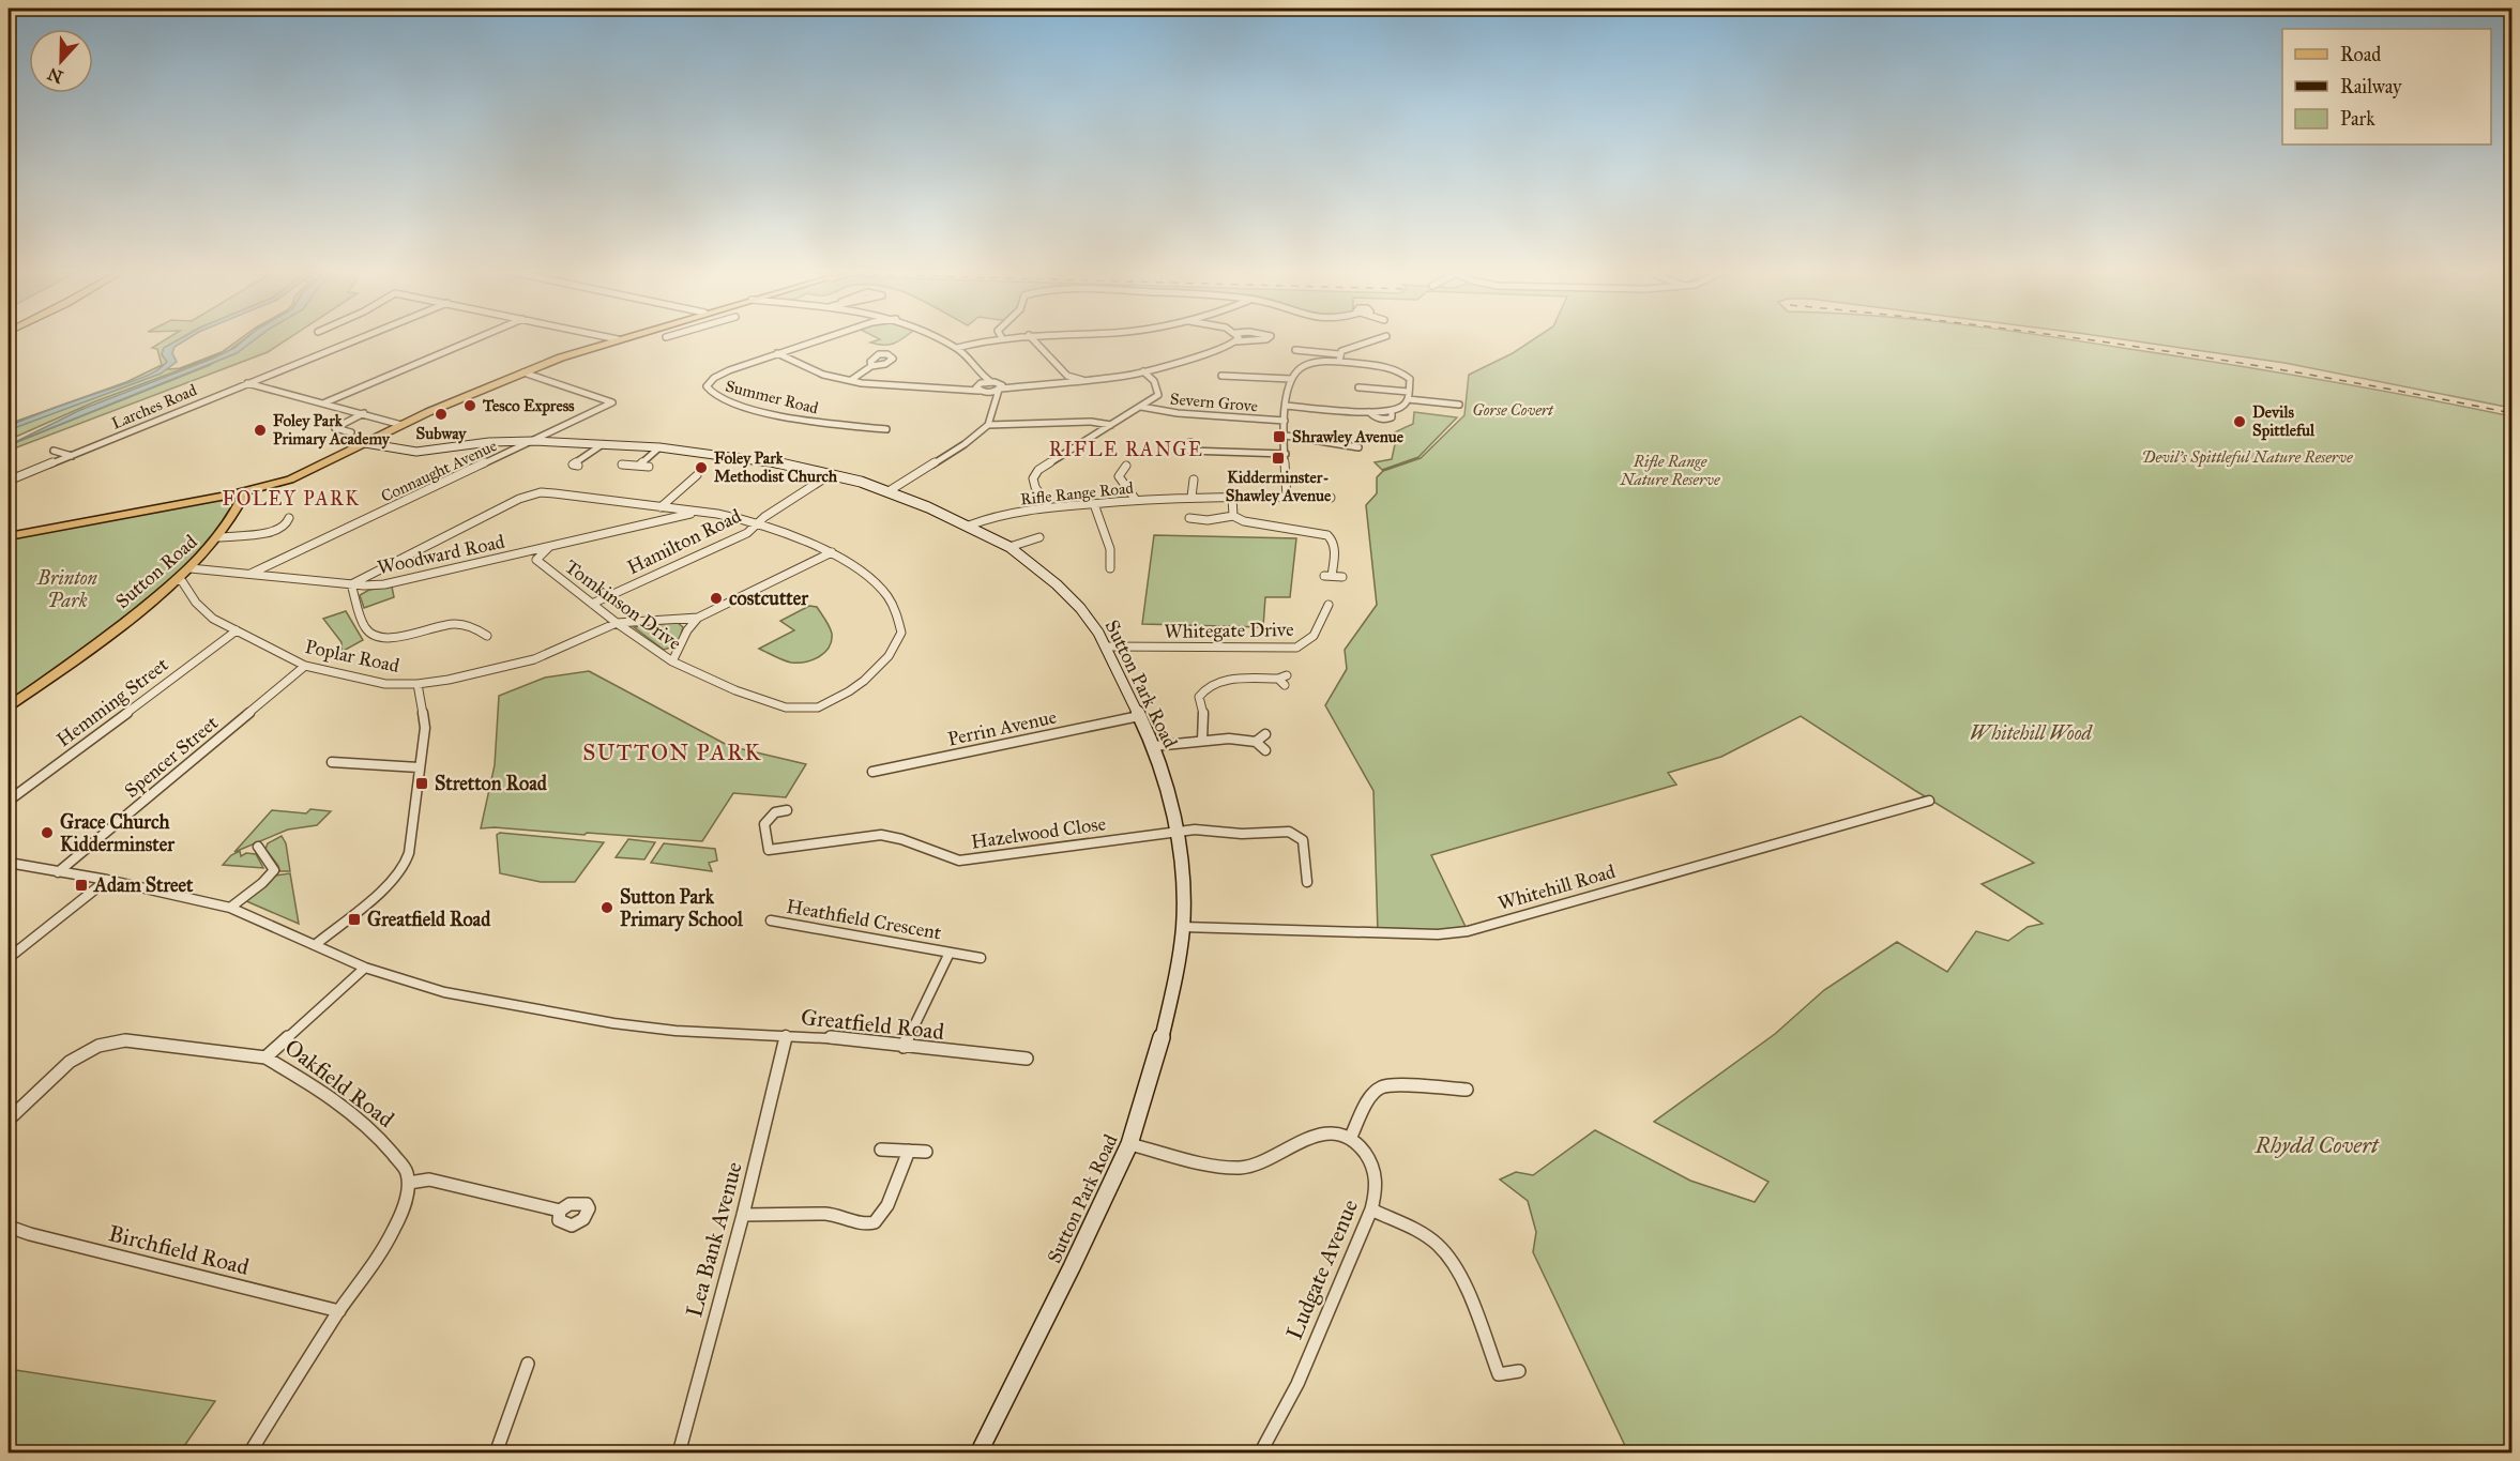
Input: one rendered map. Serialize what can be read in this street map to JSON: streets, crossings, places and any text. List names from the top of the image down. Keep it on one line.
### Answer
{"streets":{"main road":["Sutton Road","Sutton Park Road"],"street":["Summer Road","Severn Grove","Larches Road","Connaught Avenue","Rifle Range Road","Hamilton Road","Woodward Road","Tomkinson Drive","Whitegate Drive","Poplar Road","Hemming Street","Perrin Avenue","Spencer Street","Hazelwood Close","Whitehill Road","Heathfield Crescent","Greatfield Road","Oakfield Road","Lea Bank Avenue","Birchfield Road","Ludgate Avenue"]},"crossings":[["Connaught Avenue","Woodward Road"],["Connaught Avenue","Sutton Park Road"],["Rifle Range Road","Sutton Park Road"],["Hamilton Road","Tomkinson Drive"],["Hamilton Road","Sutton Park Road"],["Woodward Road","Sutton Road"],["Woodward Road","Tomkinson Drive"],["Sutton Road","Poplar Road"],["Tomkinson Drive","Poplar Road"],["Whitegate Drive","Sutton Park Road"],["Poplar Road","Hemming Street"],["Poplar Road","Spencer Street"],["Sutton Park Road","Perrin Avenue"],["Sutton Park Road","Hazelwood Close"],["Sutton Park Road","Whitehill Road"],["Spencer Street","Greatfield Road"],["Heathfield Crescent","Greatfield Road"],["Greatfield Road","Oakfield Road"],["Greatfield Road","Lea Bank Avenue"]],"districts":["RIFLE RANGE","FOLEY PARK","SUTTON PARK"],"parks":["Gorse Covert","Devil's Spittleful Nature Reserve","Rifle Range Nature Reserve","Brinton Park","Whitehill Wood","Rhydd Covert"],"places":{"other":["Tesco Express","Subway","Devils Spittleful","Foley Park Primary Academy","Foley Park Methodist Church","costcutter","Grace Church Kidderminster","Sutton Park Primary School"],"transit":["Shrawley Avenue","Kidderminster- Shawley Avenue","Stretton Road","Adam Street","Greatfield Road"]},"legend":["Road","Railway","Park"],"north":"bottom"}
